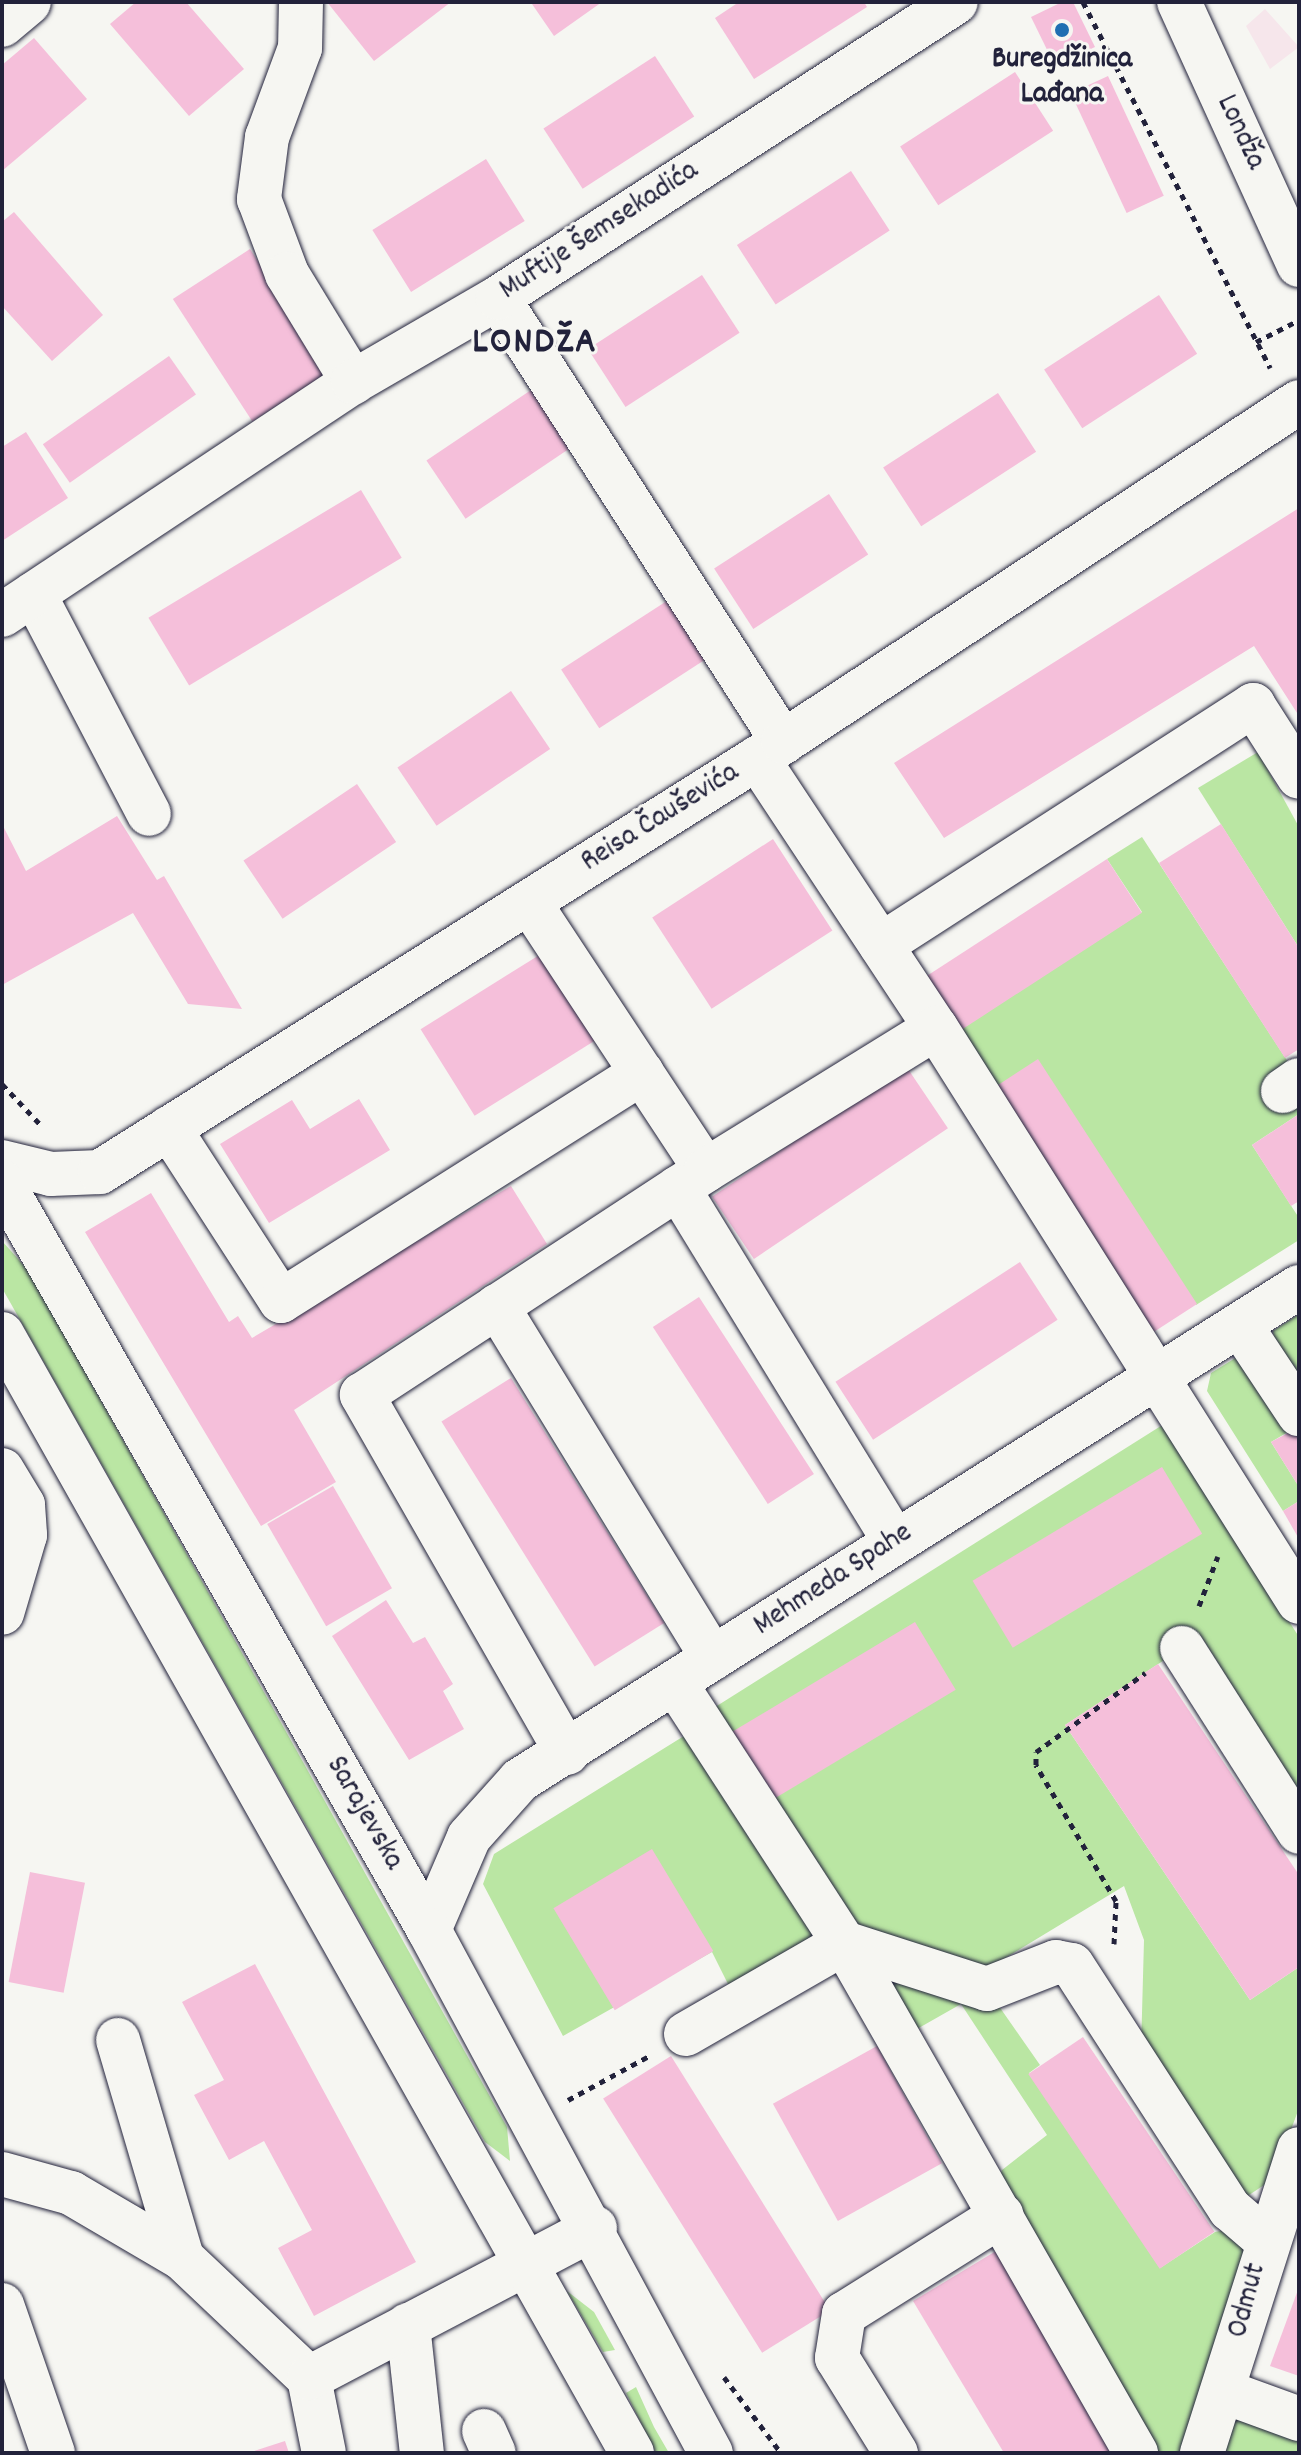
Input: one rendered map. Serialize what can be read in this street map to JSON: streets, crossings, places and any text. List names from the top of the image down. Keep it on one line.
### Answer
{"streets":{"street":["Londža","Muftije Šemsekadića","Reisa Čauševića","Mehmeda Spahe","Sarajevska","Odmut"]},"crossings":[["Mehmeda Spahe","Sarajevska"]],"districts":["LONDŽA"],"places":["Buregdžinica Lađana"]}
